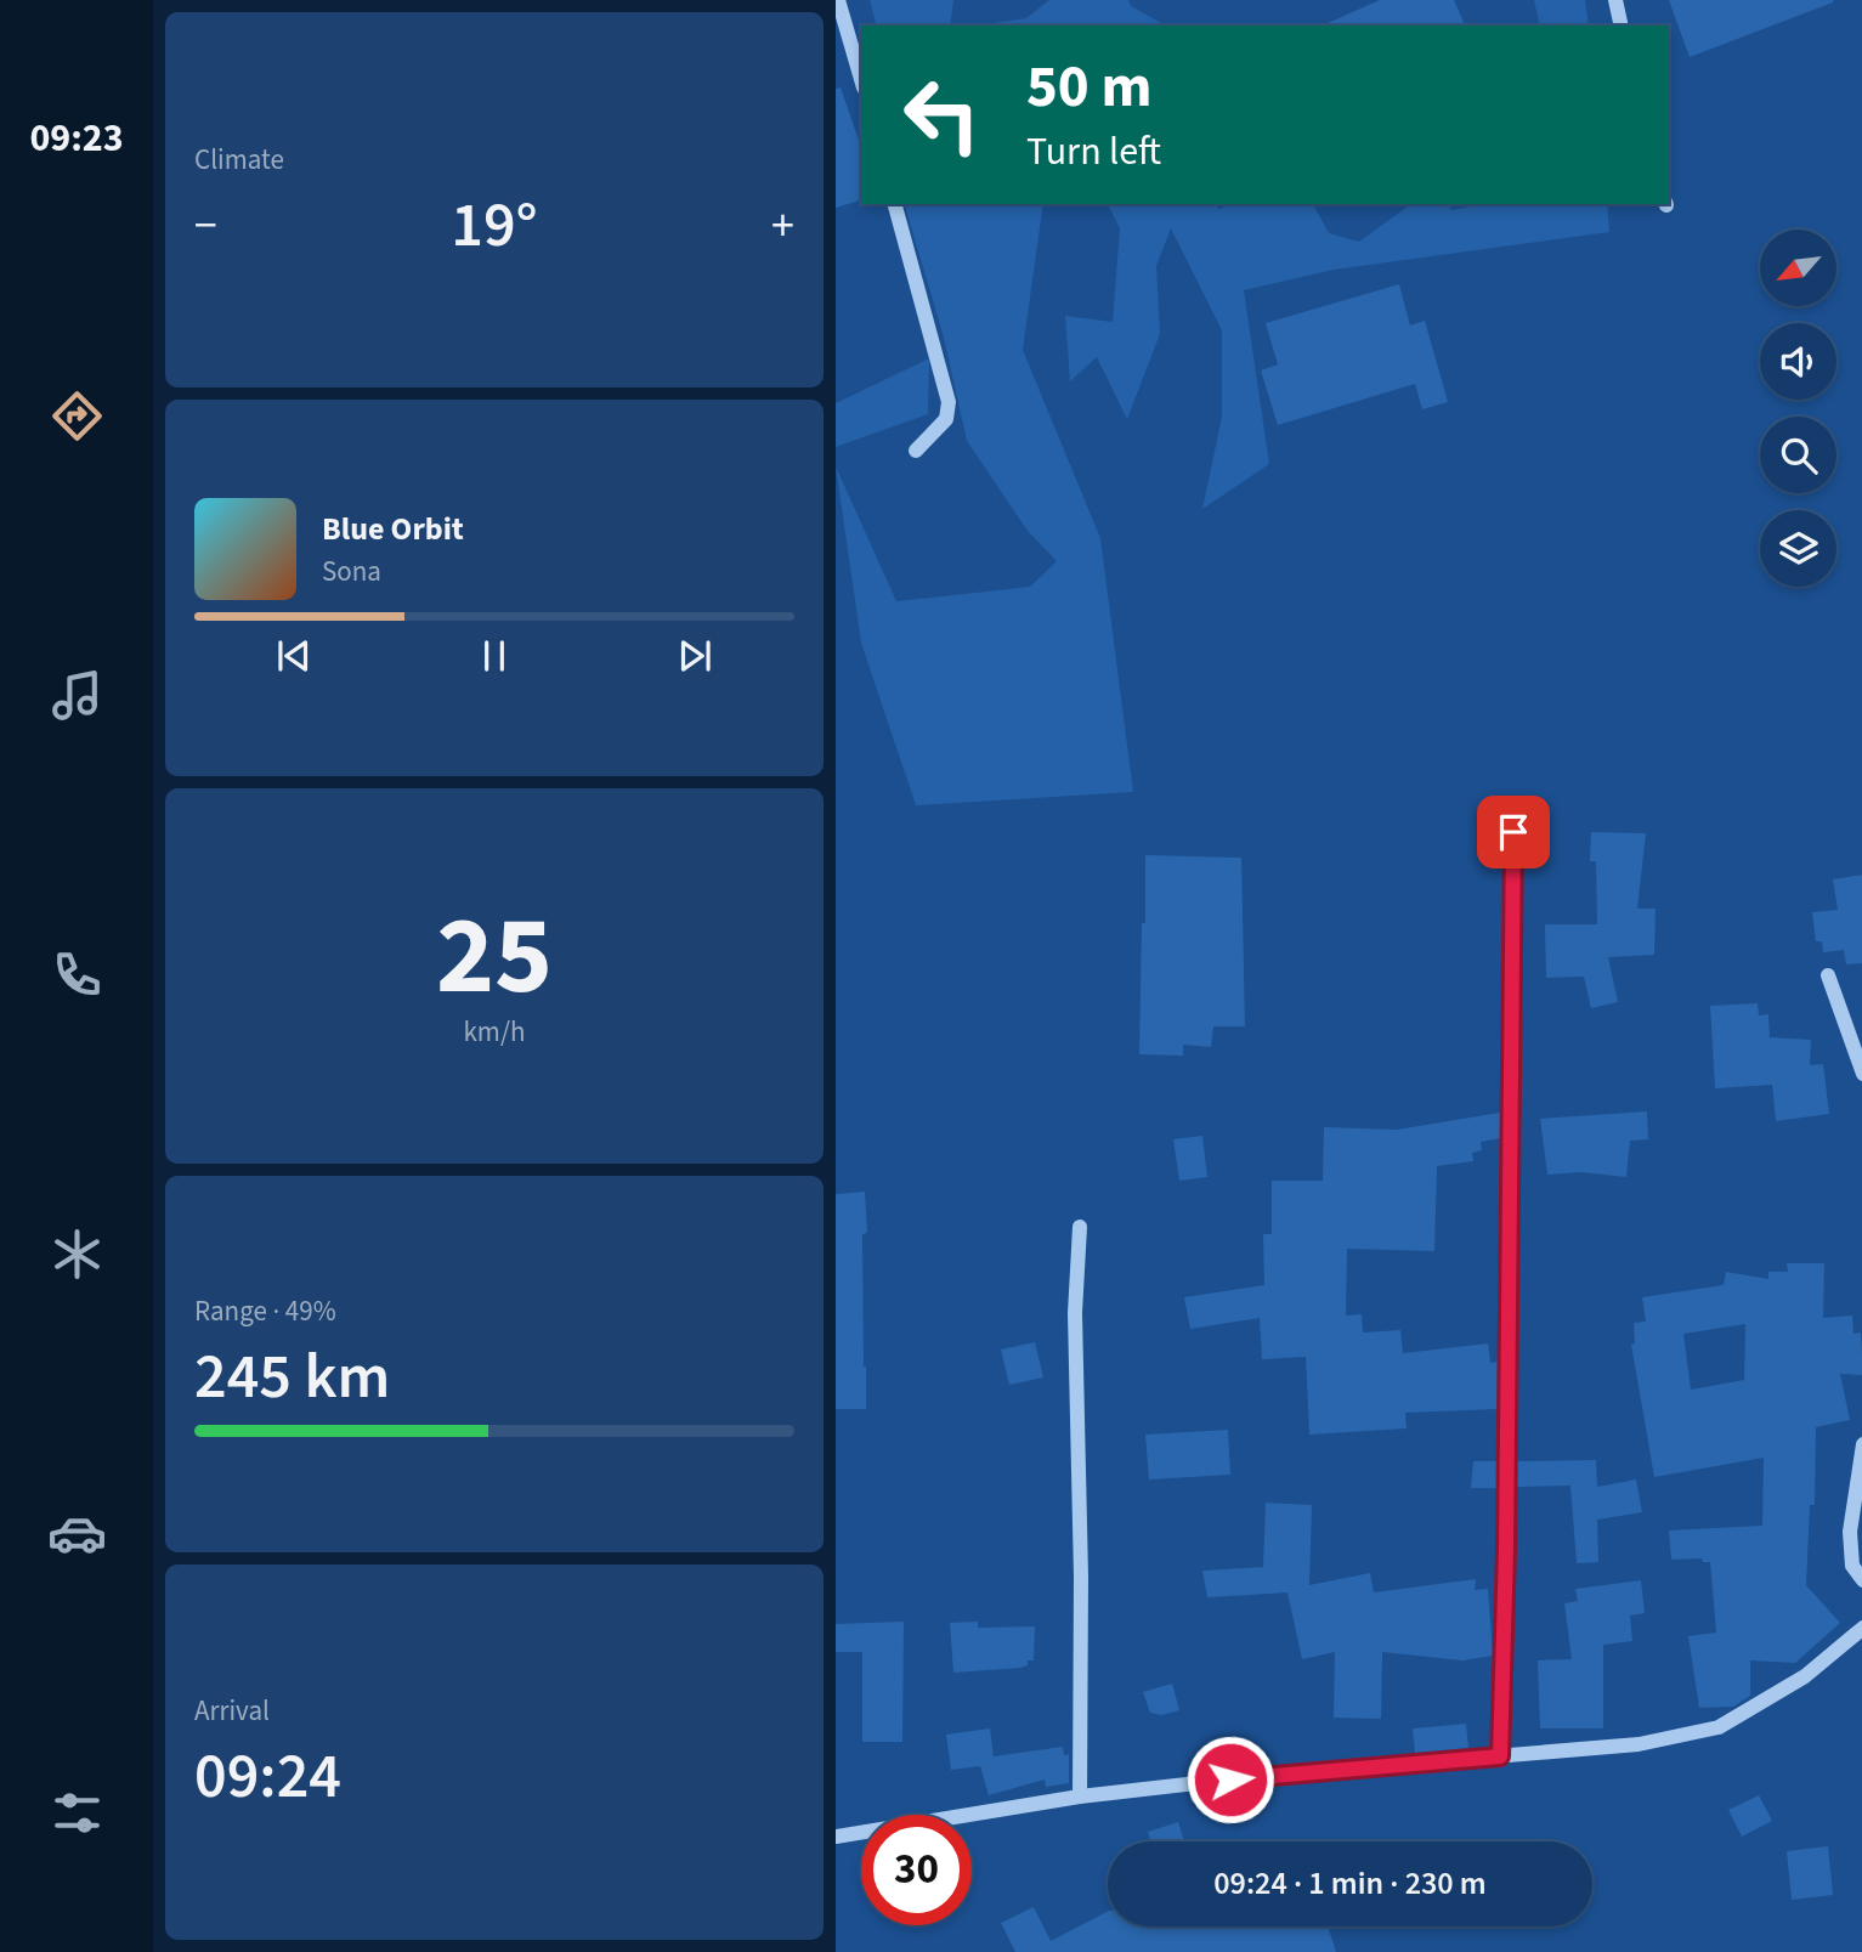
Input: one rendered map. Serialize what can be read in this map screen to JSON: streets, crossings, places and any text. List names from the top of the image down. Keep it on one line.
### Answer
{"north":"bottom left","page":{"tabs":"09:23","tile":["Climate",["25","km/h"],["Range · 49%","245 km"],["Arrival","09:24"]],"turn":["50 m","Turn left"],"heat":["−","19°","+"],"song":["Blue Orbit","Sona"],"limit":"30","trip":"09:24 · 1 min · 230 m"}}
